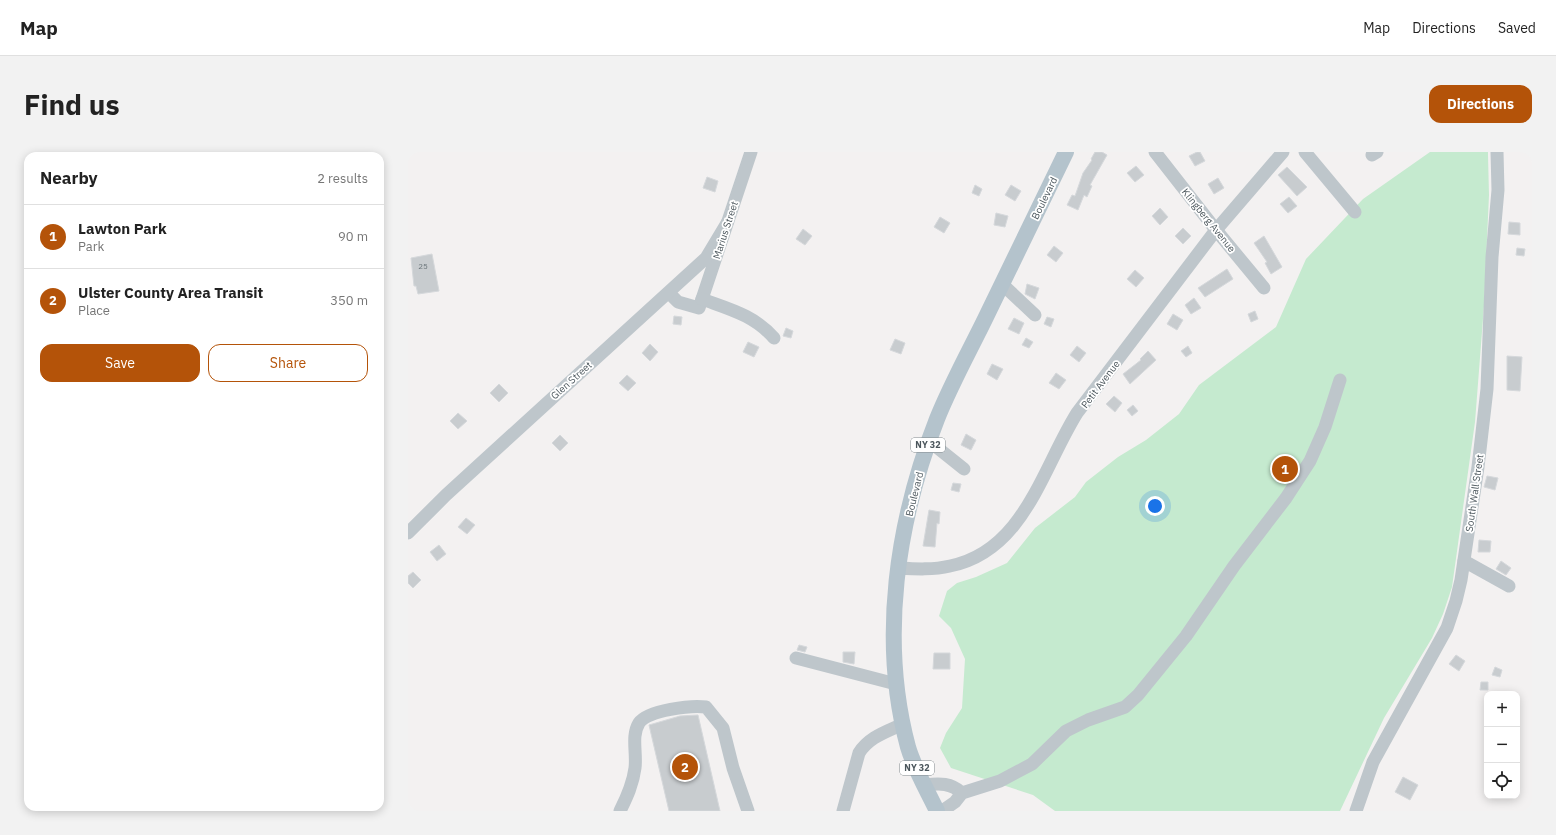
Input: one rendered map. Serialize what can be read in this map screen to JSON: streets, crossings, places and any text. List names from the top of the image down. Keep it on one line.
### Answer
{"streets":{"main road":["Boulevard","NY 32"],"street":["Klingberg Avenue","Marius Street","Glen Street","Petit Avenue","South Wall Street"]},"crossings":[["Boulevard","Petit Avenue"],["Klingberg Avenue","Petit Avenue"],["Marius Street","Glen Street"]],"house_numbers":["25"],"page":{"header":"Map","nav":["Map","Directions","Saved"],"buttons":["Directions",["Save","Share"]],"title":"Find us","heading":["Nearby","2 results"],"list":[{"mark":"1","name":"Lawton Park","note":"Park","value":"90 m"},{"mark":"2","name":"Ulster County Area Transit","note":"Place","value":"350 m"}],"pins":["1","2"],"map_buttons":["+","−"]}}
